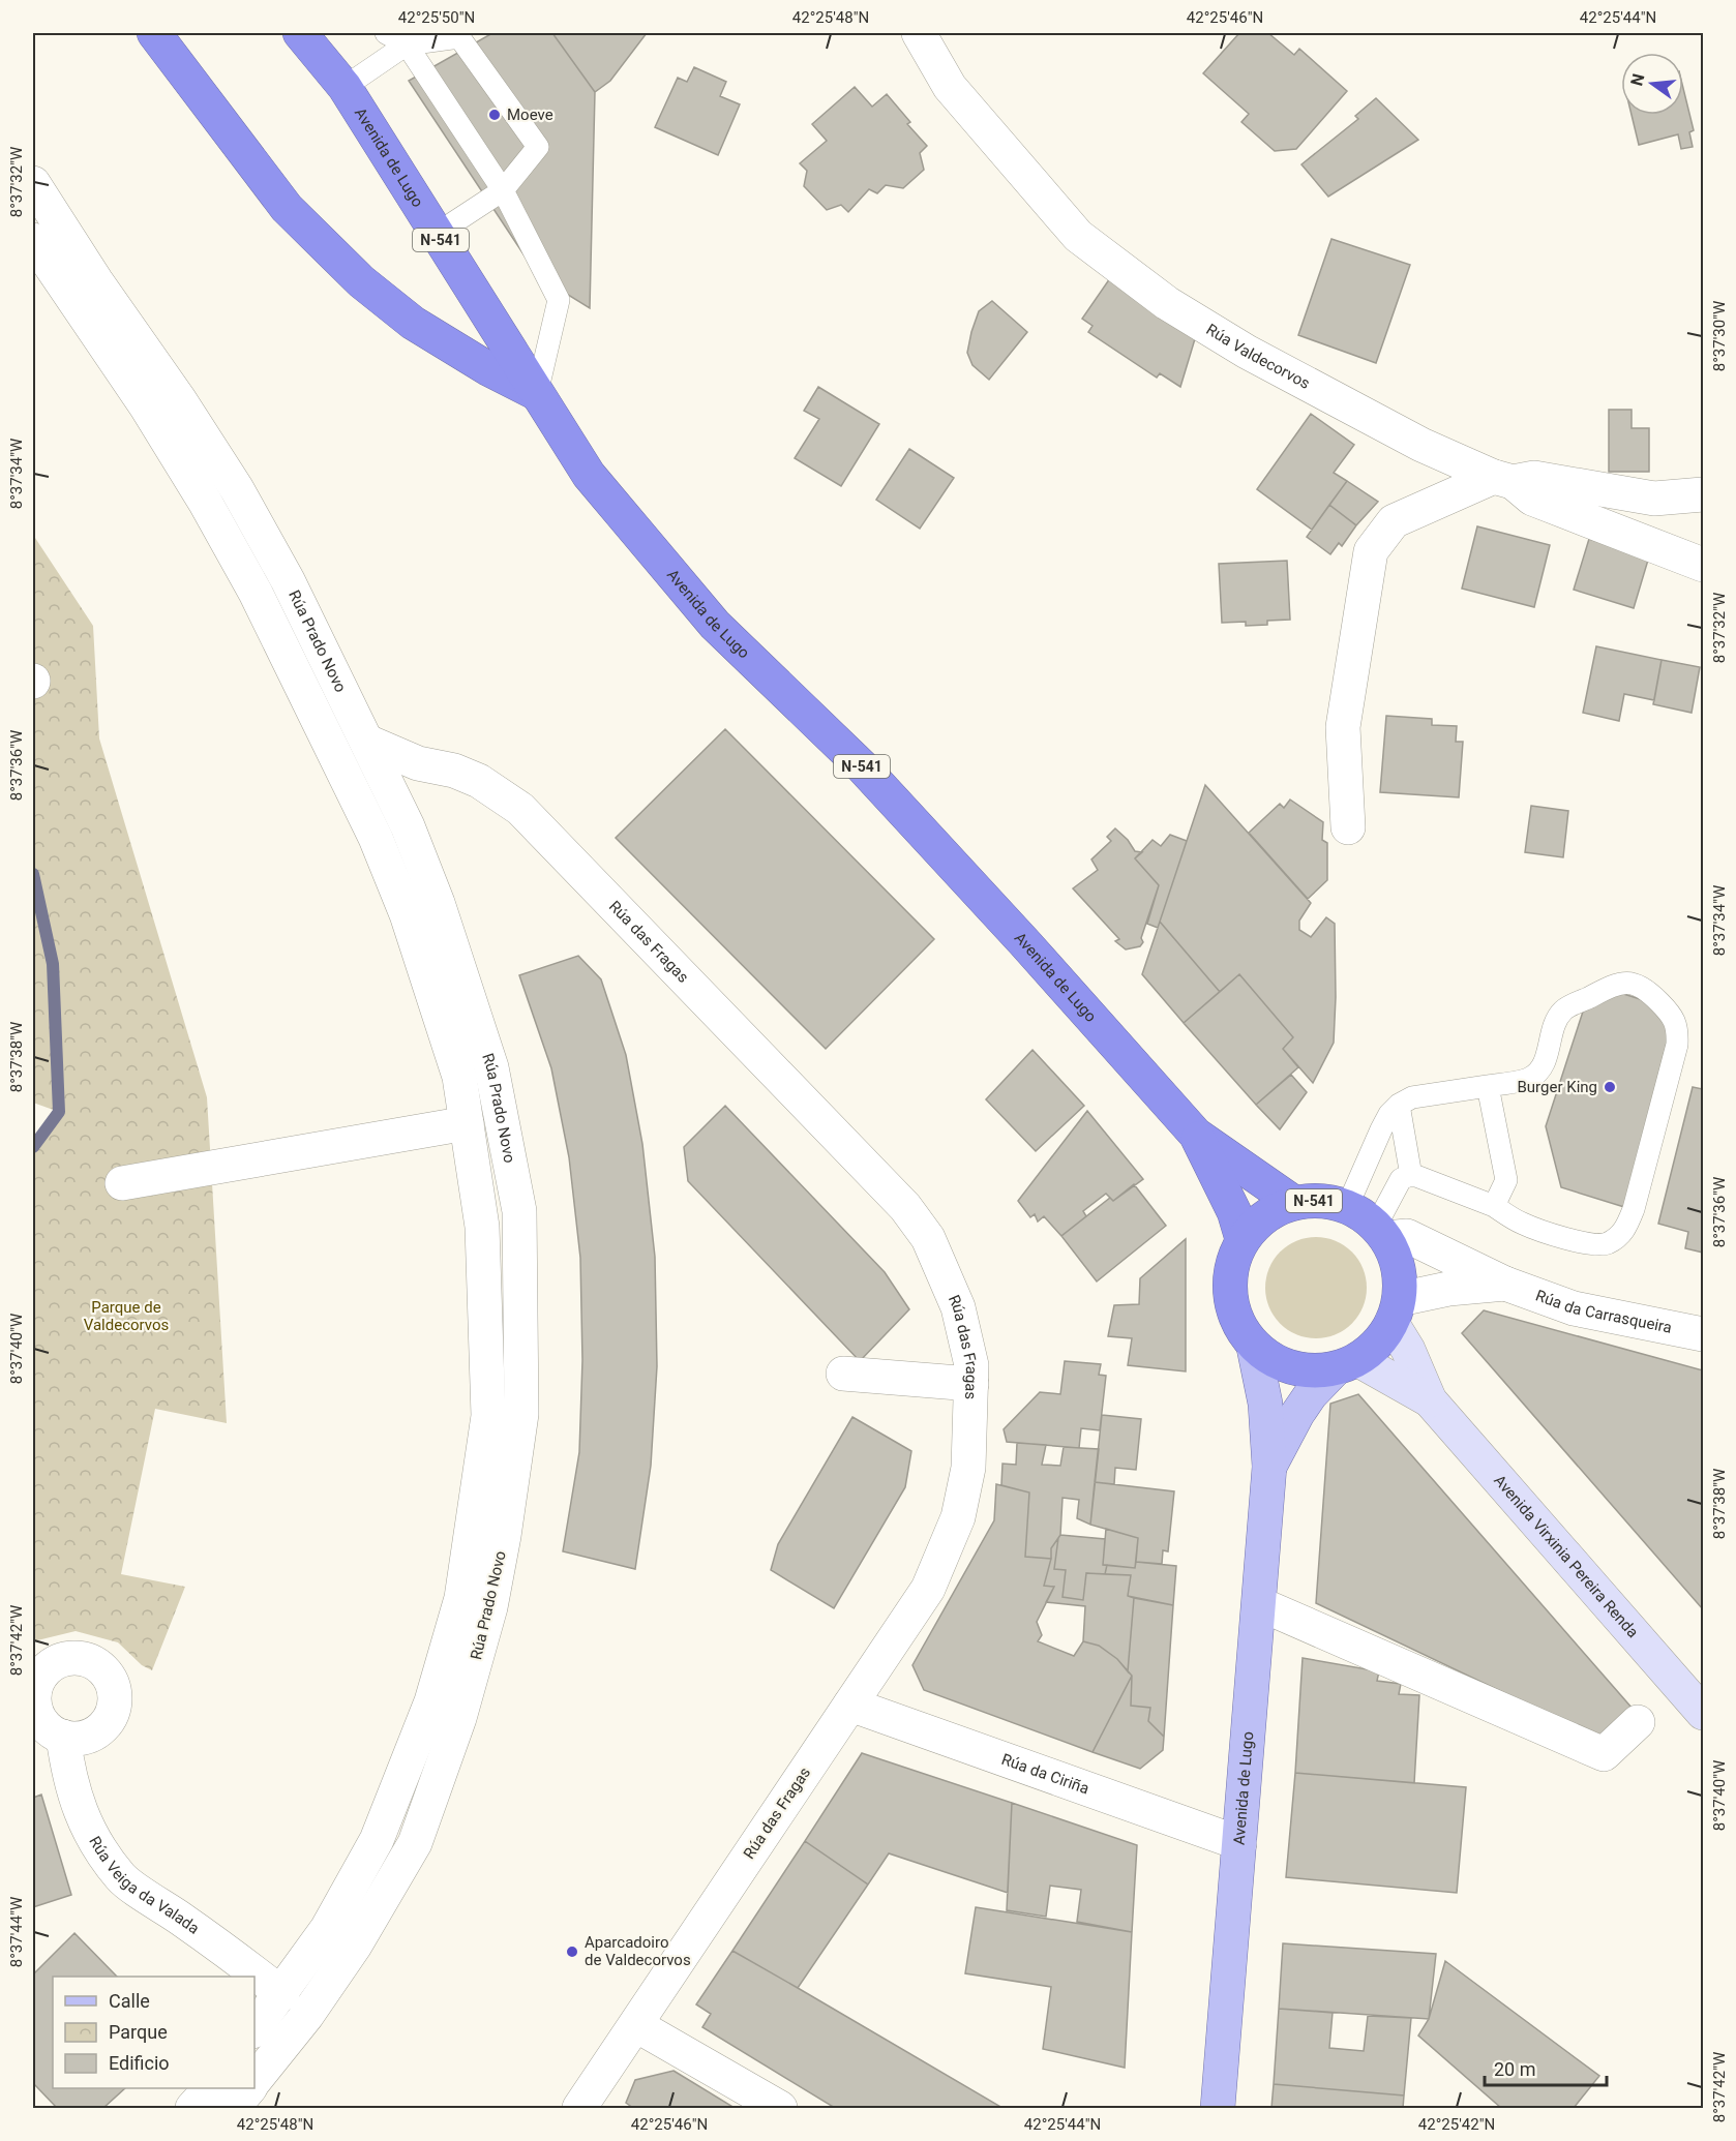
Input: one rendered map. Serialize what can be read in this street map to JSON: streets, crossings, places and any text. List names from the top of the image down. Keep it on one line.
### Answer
{"streets":{"highway":["Avenida de Lugo","N-541"],"main road":["Avenida Virxinia Pereira Renda"],"street":["Rúa Valdecorvos","Rúa Prado Novo","Rúa das Fragas","Rúa da Carrasqueira","Rúa da Ciriña","Rúa Veiga da Valada"]},"crossings":[["Avenida de Lugo","N-541"],["Avenida de Lugo","Rúa da Carrasqueira"],["Avenida de Lugo","Avenida Virxinia Pereira Renda"],["Avenida de Lugo","Rúa da Ciriña"],["N-541","Rúa da Carrasqueira"],["N-541","Avenida Virxinia Pereira Renda"],["Rúa Prado Novo","Rúa das Fragas"],["Rúa Prado Novo","Rúa Veiga da Valada"],["Rúa das Fragas","Rúa da Ciriña"],["Rúa da Carrasqueira","Avenida Virxinia Pereira Renda"]],"parks":["Parque de Valdecorvos"],"places":["Moeve","Burger King","Aparcadoiro de Valdecorvos"],"legend":["Calle","Parque","Edificio"],"scale_bar":"20 m","north":"left","coordinates":["42°25'50\"N","42°25'48\"N","42°25'46\"N","42°25'44\"N","8°37'32\"W","8°37'30\"W","8°37'34\"W","8°37'36\"W","8°37'38\"W","8°37'40\"W","8°37'42\"W","8°37'44\"W","42°25'42\"N"]}
